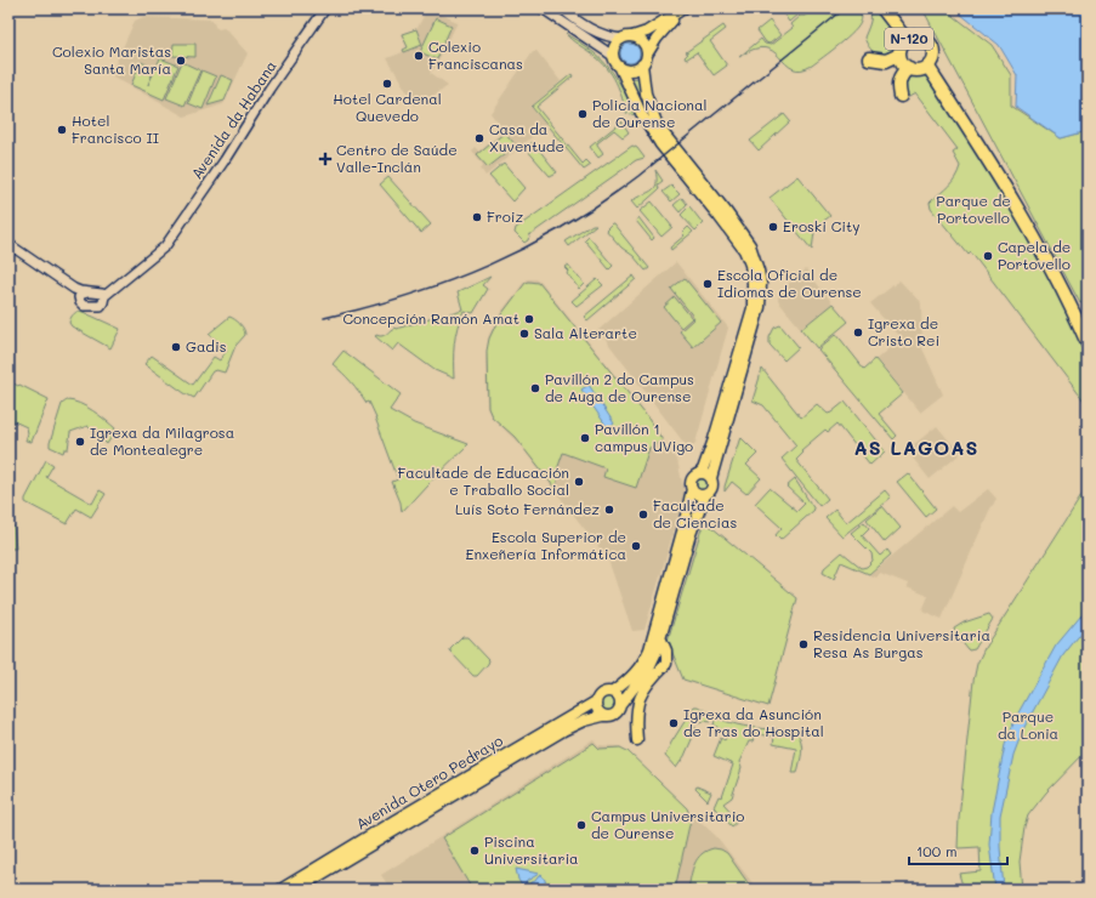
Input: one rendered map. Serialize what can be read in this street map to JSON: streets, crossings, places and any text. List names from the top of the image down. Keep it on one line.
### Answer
{"streets":{"highway":["N-120"],"main road":["Avenida Otero Pedrayo"],"street":["Avenida da Habana"]},"districts":["AS LAGOAS"],"parks":["Parque de Portovello","Parque da Lonia"],"places":{"other":["Colexio Franciscanas","Colexio Maristas Santa María","Hotel Cardenal Quevedo","Policia Nacional de Ourense","Hotel Francisco II","Casa da Xuventude","Froiz","Eroski City","Capela de Portovello","Escola Oficial de Idiomas de Ourense","Concepción Ramón Amat","Igrexa de Cristo Rei","Sala Alterarte","Gadis","Pavillón 2 do Campus de Auga de Ourense","Pavillón 1 campus UVigo","Igrexa da Milagrosa de Montealegre","Facultade de Educación e Traballo Social","Luís Soto Fernández","Facultade de Ciencias","Escola Superior de Enxeñería Informática","Residencia Universitaria Resa As Burgas","Igrexa da Asunción de Tras do Hospital","Campus Universitario de Ourense","Piscina Universitaria"],"health":["Centro de Saúde Valle-Inclán"]},"scale_bar":"100 m"}
